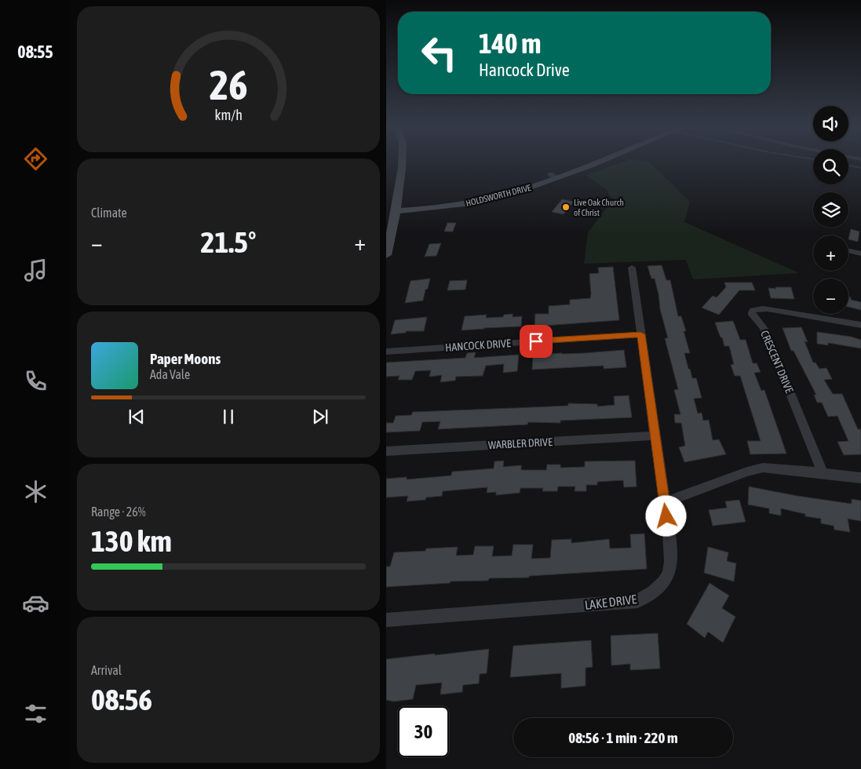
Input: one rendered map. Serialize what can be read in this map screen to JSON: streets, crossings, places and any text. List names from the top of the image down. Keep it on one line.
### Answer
{"streets":{"main road":["HOLDSWORTH DRIVE"],"street":["HANCOCK DRIVE","CRESCENT DRIVE","WARBLER DRIVE","LAKE DRIVE"]},"crossings":[["HANCOCK DRIVE","LAKE DRIVE"],["WARBLER DRIVE","LAKE DRIVE"]],"places":["Live Oak Church of Christ"],"page":{"tabs":"08:55","turn":["140 m","Hancock Drive"],"map_buttons":["+","−"],"tile":["Climate",["Range · 26%","130 km"],["Arrival","08:56"]],"heat":["−","21.5°","+"],"song":["Paper Moons","Ada Vale"],"limit":"30","trip":"08:56 · 1 min · 220 m","gauge":["26","km/h"]}}
